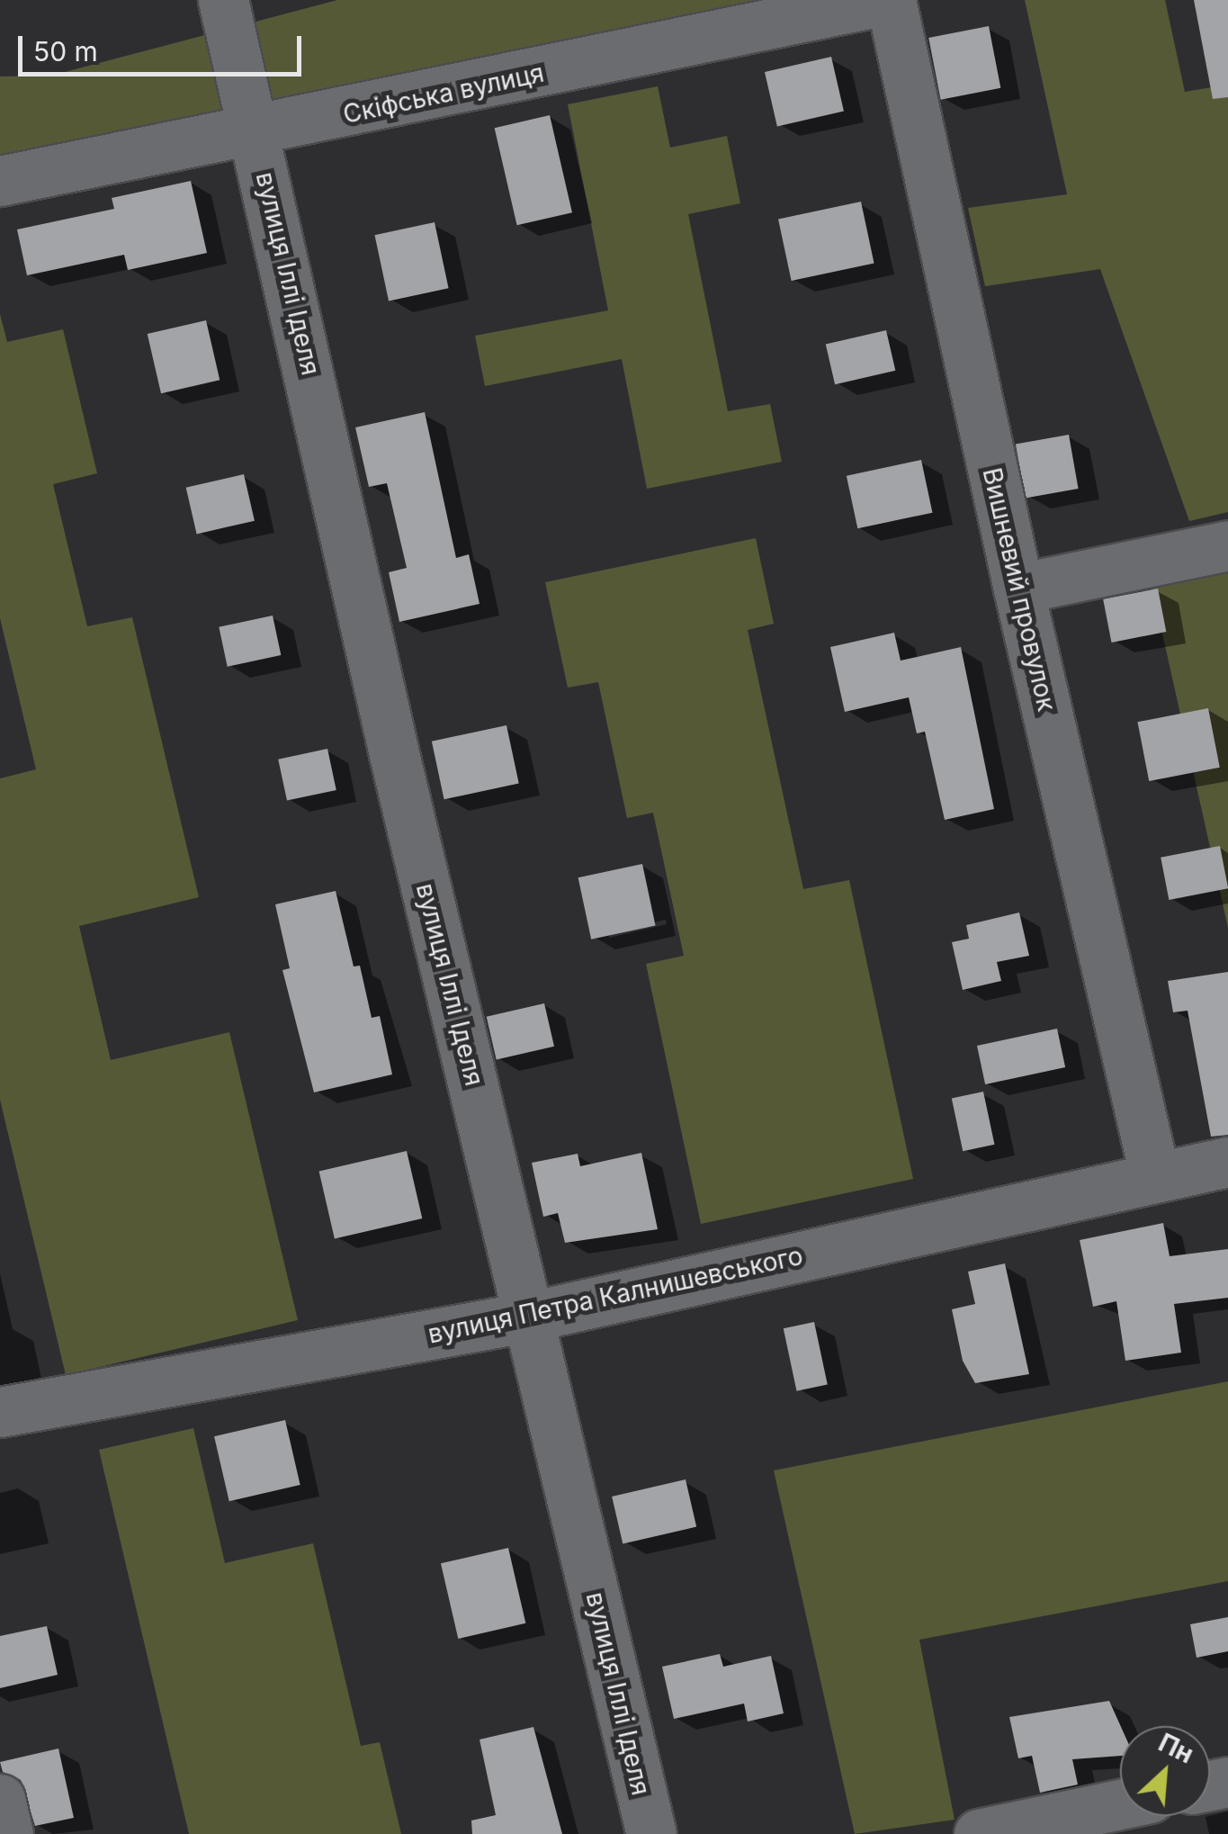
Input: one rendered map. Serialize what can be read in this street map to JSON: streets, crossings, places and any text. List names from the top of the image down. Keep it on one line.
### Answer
{"streets":{"street":["Скіфська вулиця","вулиця Іллі Іделя","Вишневий провулок","вулиця Петра Калнишевського"]},"crossings":[["Скіфська вулиця","вулиця Іллі Іделя"],["Скіфська вулиця","Вишневий провулок"],["вулиця Іллі Іделя","вулиця Петра Калнишевського"],["Вишневий провулок","вулиця Петра Калнишевського"]],"scale_bar":"50 m","north":"top right"}
